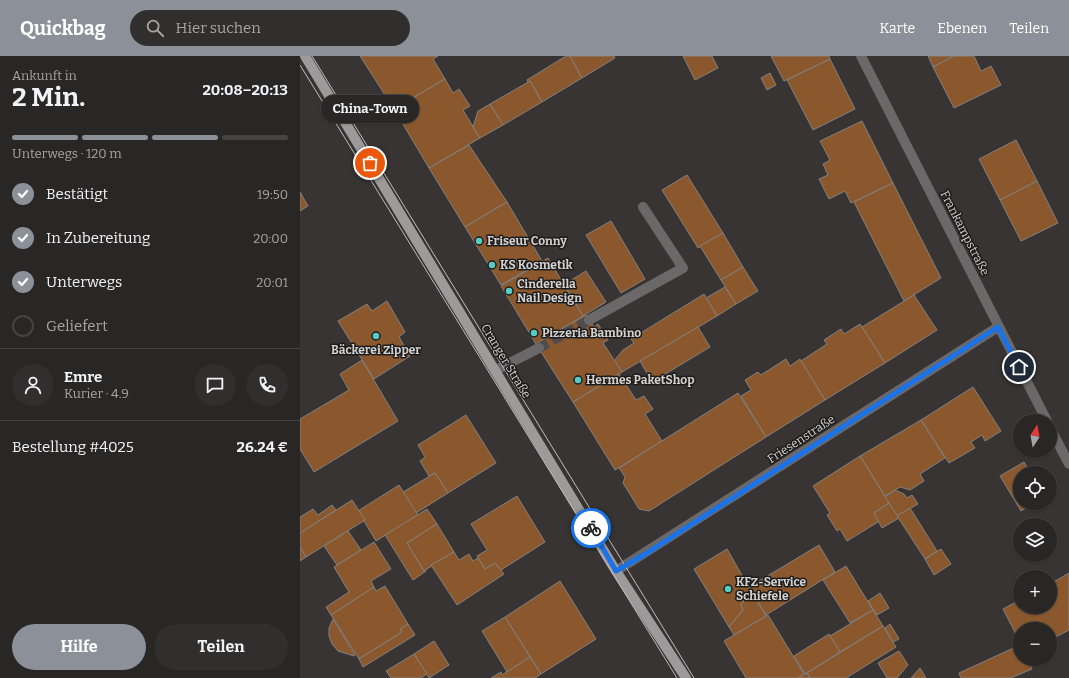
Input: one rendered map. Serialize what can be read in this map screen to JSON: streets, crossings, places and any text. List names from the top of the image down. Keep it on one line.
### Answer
{"streets":{"main road":["Cranger Straße"],"street":["Frankampstraße","Friesenstraße"]},"crossings":[["Frankampstraße","Friesenstraße"],["Cranger Straße","Friesenstraße"]],"places":["China-Town","Friseur Conny","KS Kosmetik","Cinderella Nail Design","Pizzeria Bambino","Bäckerei Zipper","Hermes PaketShop","KFZ-Service Schiefele"],"north":"top","page":{"header":"Quickbag","search":"Hier suchen","nav":["Karte","Ebenen","Teilen"],"heading":["2 Min.","Ankunft in","20:08–20:13"],"panel":["Emre","Kurier · 4.9","Bestellung #4025","26.24 €"],"bubble":"China-Town","bar":"Unterwegs · 120 m","list":[["Bestätigt","19:50"],["In Zubereitung","20:00"],["Unterwegs","20:01"],"Geliefert"],"map_buttons":["+","−"],"buttons":["Hilfe","Teilen"]}}
